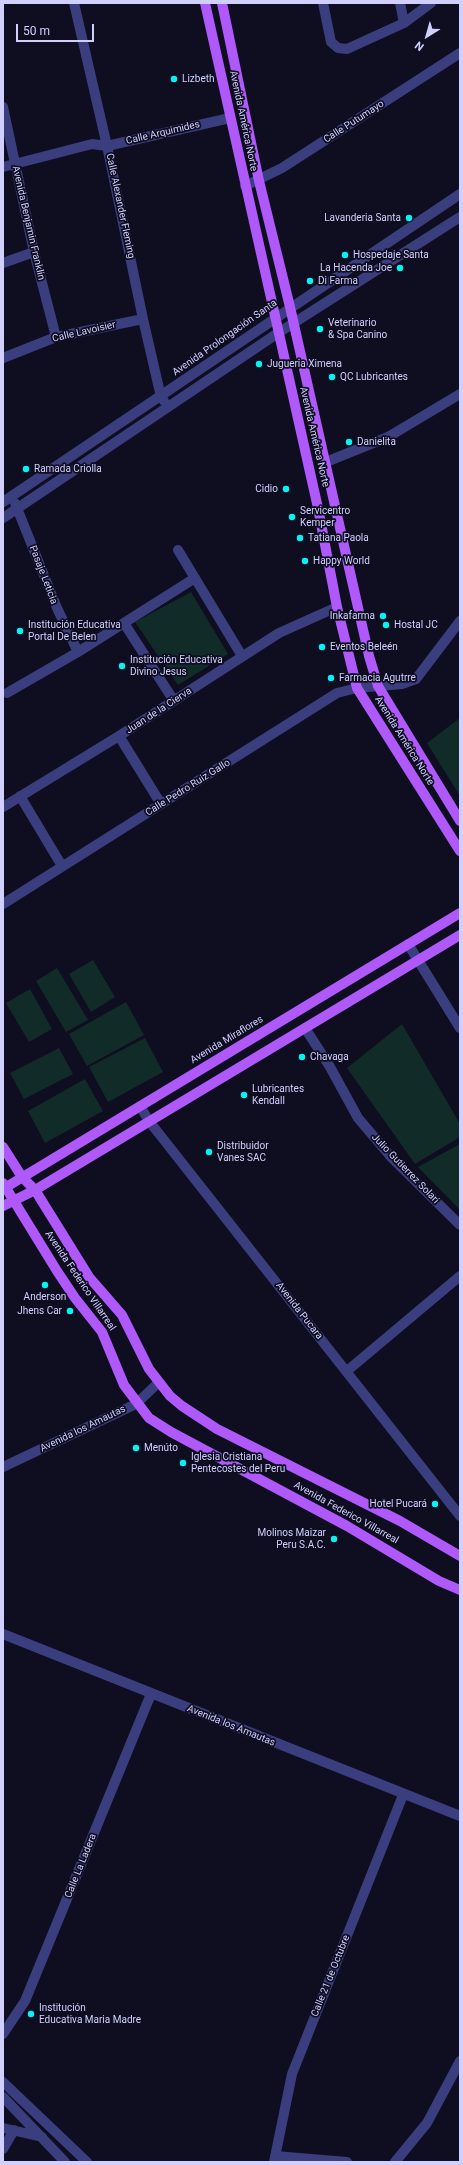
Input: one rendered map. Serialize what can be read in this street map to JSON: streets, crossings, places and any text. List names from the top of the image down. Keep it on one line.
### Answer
{"streets":{"main road":["Avenida América Norte","Avenida Miraflores","Avenida Federico Villarreal"],"street":["Calle Putumayo","Calle Arquimides","Calle Alexander Fleming","Avenida Benjamin Franklin","Calle Lavoisier","Avenida Prolongación Santa","Pasaje Leticia","Juan de la Cierva","Calle Pedro Ruiz Gallo","Julio Gutierrez Solari","Avenida Pucara","Avenida los Amautas","Calle La Ladera","Calle 21 de Octubre"]},"crossings":[["Avenida América Norte","Calle Putumayo"],["Avenida América Norte","Calle Arquimides"],["Avenida América Norte","Avenida Prolongación Santa"],["Avenida América Norte","Juan de la Cierva"],["Avenida América Norte","Calle Pedro Ruiz Gallo"],["Calle Arquimides","Calle Alexander Fleming"],["Calle Arquimides","Avenida Benjamin Franklin"],["Calle Alexander Fleming","Calle Lavoisier"],["Calle Alexander Fleming","Avenida Prolongación Santa"],["Avenida Benjamin Franklin","Calle Lavoisier"],["Avenida Prolongación Santa","Pasaje Leticia"],["Avenida Miraflores","Avenida Federico Villarreal"],["Avenida Miraflores","Avenida Pucara"],["Avenida Federico Villarreal","Avenida los Amautas"],["Avenida los Amautas","Calle La Ladera"],["Avenida los Amautas","Calle 21 de Octubre"]],"places":["Lizbeth","Lavanderia Santa","Hospedaje Santa","La Hacenda Joe","Di Farma","Veterinario & Spa Canino","Jugueria Ximena","QC Lubricantes","Danielita","Ramada Criolla","Cidio","Servicentro Kemper","Tatiana Paola","Happy World","Inkafarma","Hostal JC","Institución Educativa Portal De Belen","Eventos Beleén","Institución Educativa Divino Jesus","Farmacia Agutrre","Chavaga","Lubricantes Kendall","Distribuidor Vanes SAC","Anderson","Jhens Car","Menúto","Iglesia Cristiana Pentecostes del Peru","Hotel Pucará","Molinos Maizar Peru S.A.C.","Institución Educativa Maria Madre"],"scale_bar":"50 m","north":"bottom left"}
